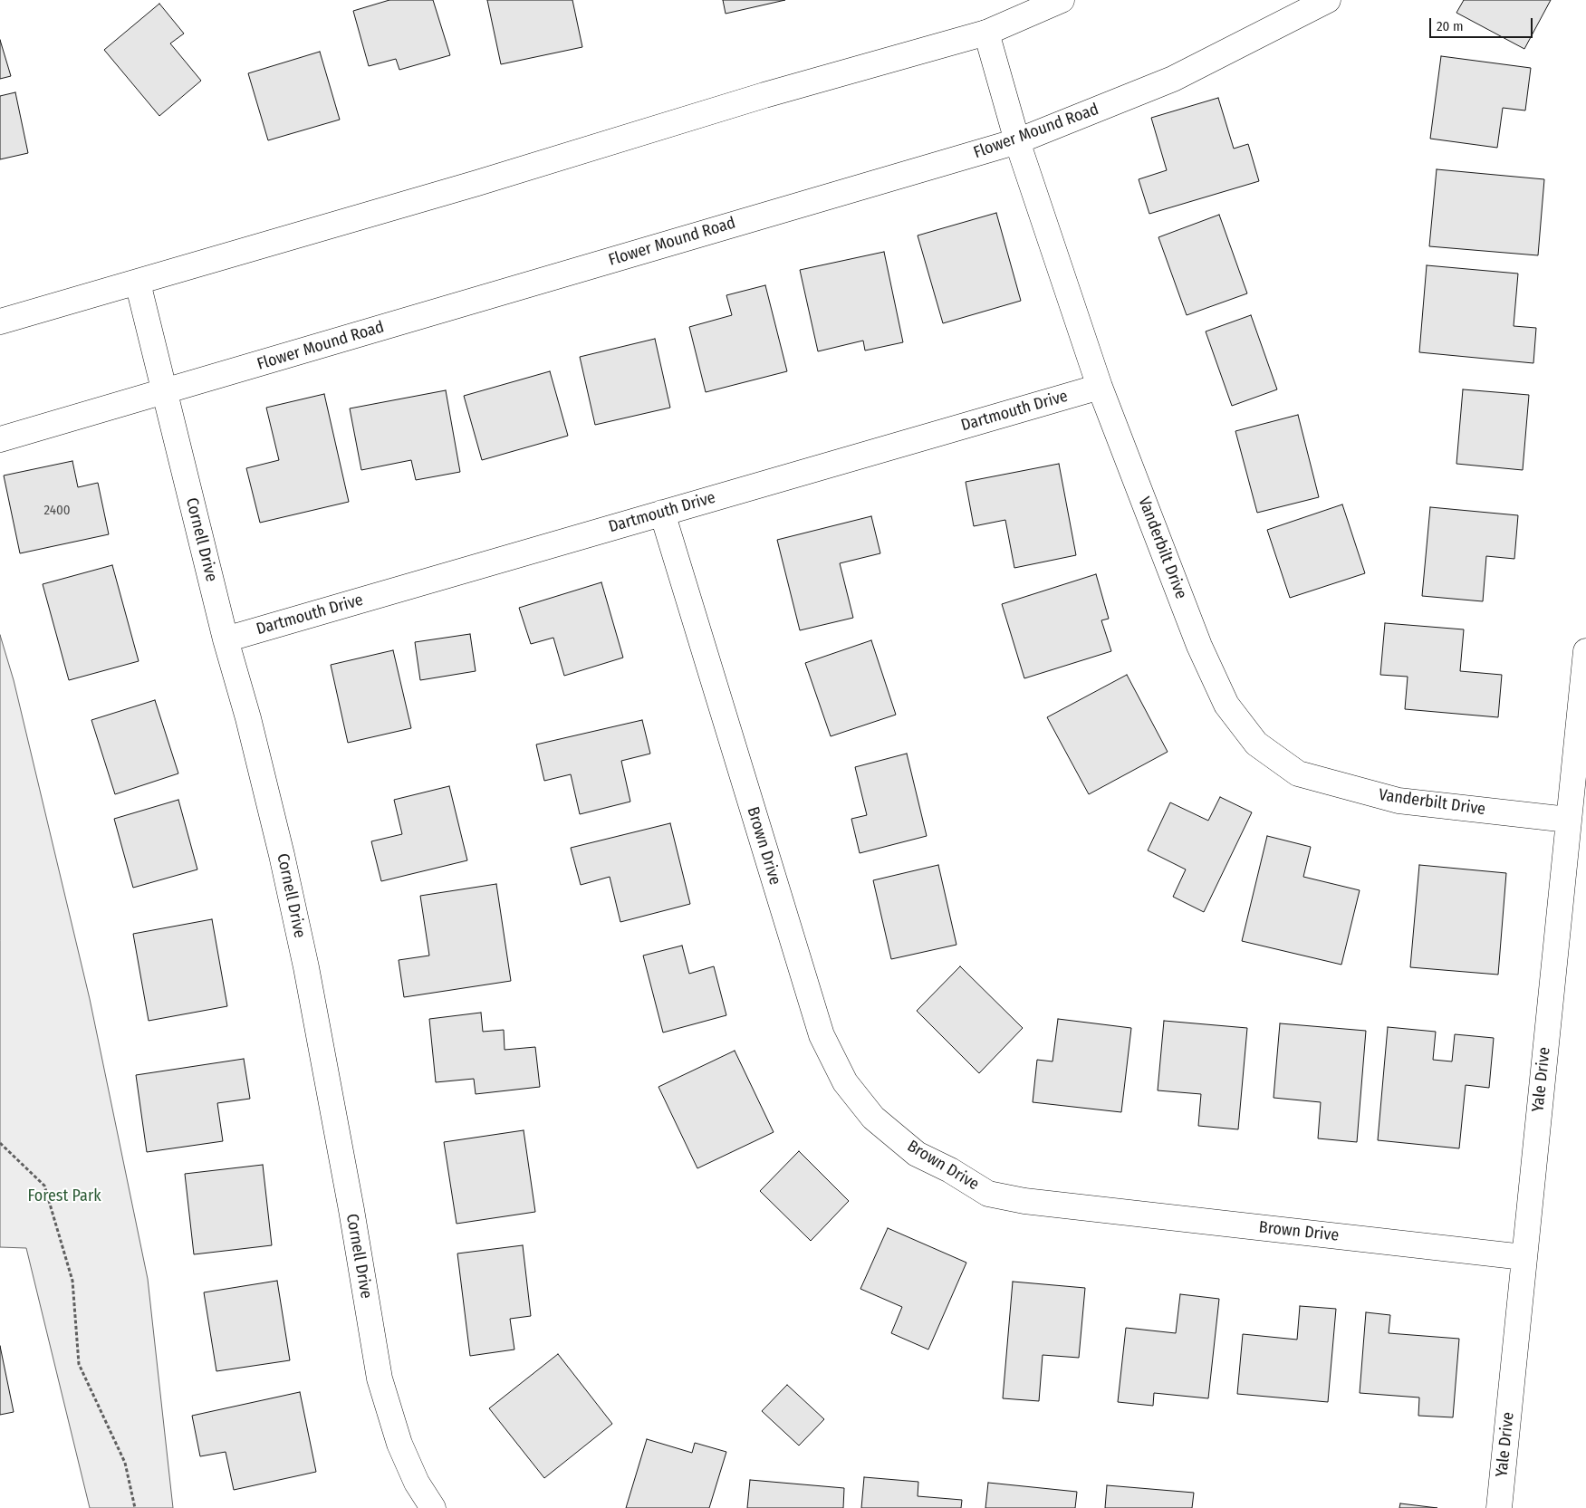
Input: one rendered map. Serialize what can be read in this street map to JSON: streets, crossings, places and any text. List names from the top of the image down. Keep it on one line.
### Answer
{"streets":{"street":["Flower Mound Road","Dartmouth Drive","Cornell Drive","Vanderbilt Drive","Brown Drive","Yale Drive"]},"crossings":[["Flower Mound Road","Cornell Drive"],["Flower Mound Road","Vanderbilt Drive"],["Dartmouth Drive","Cornell Drive"],["Dartmouth Drive","Vanderbilt Drive"],["Dartmouth Drive","Brown Drive"],["Vanderbilt Drive","Yale Drive"],["Brown Drive","Yale Drive"]],"parks":["Forest Park"],"house_numbers":["2400"],"scale_bar":"20 m"}
